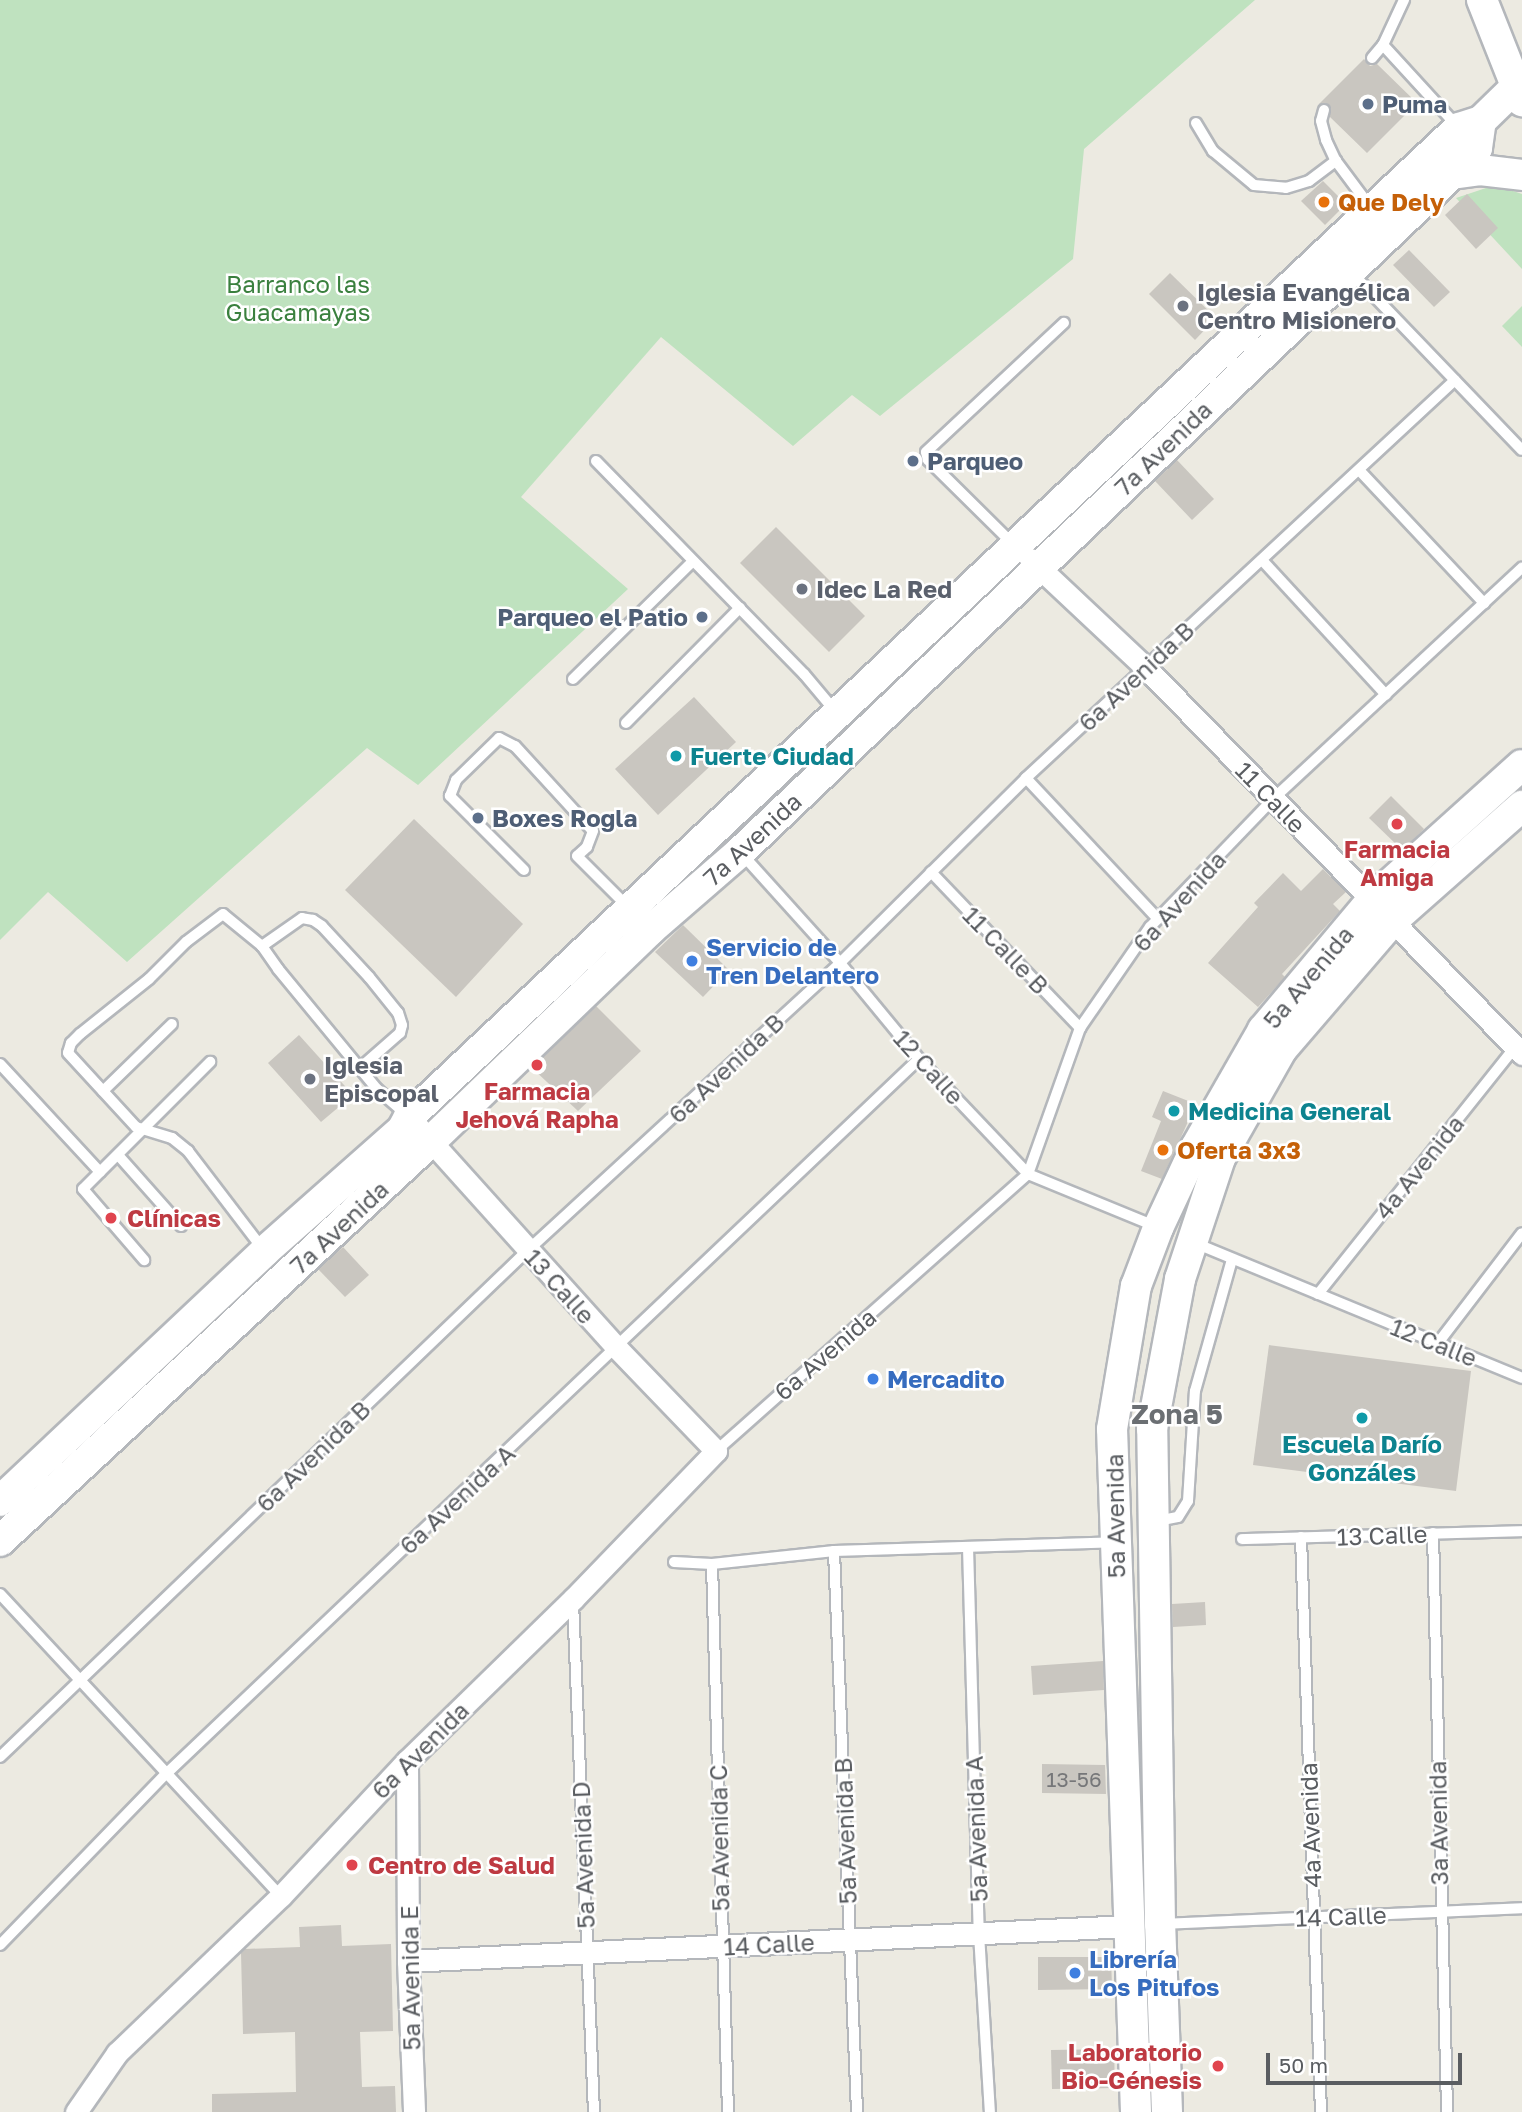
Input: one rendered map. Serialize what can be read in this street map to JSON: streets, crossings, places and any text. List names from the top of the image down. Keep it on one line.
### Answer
{"streets":{"street":["7a Avenida","11 Calle","6a Avenida","5a Avenida","13 Calle","14 Calle","5a Avenida E"],"lane":["6a Avenida B","11 Calle B","12 Calle","4a Avenida","6a Avenida A","3a Avenida","5a Avenida A","5a Avenida B","5a Avenida C","5a Avenida D"]},"crossings":[["7a Avenida","11 Calle"],["7a Avenida","12 Calle"],["7a Avenida","13 Calle"],["6a Avenida B","11 Calle"],["6a Avenida B","11 Calle B"],["6a Avenida B","12 Calle"],["6a Avenida B","13 Calle"],["11 Calle","6a Avenida"],["11 Calle","5a Avenida"],["11 Calle","4a Avenida"],["6a Avenida","11 Calle B"],["6a Avenida","12 Calle"],["6a Avenida","13 Calle"],["6a Avenida","5a Avenida D"],["6a Avenida","5a Avenida E"],["5a Avenida","12 Calle"],["5a Avenida","14 Calle"],["12 Calle","4a Avenida"],["12 Calle","6a Avenida A"],["4a Avenida","13 Calle"],["4a Avenida","14 Calle"],["13 Calle","6a Avenida A"],["13 Calle","3a Avenida"],["3a Avenida","14 Calle"],["5a Avenida A","14 Calle"],["5a Avenida B","14 Calle"],["5a Avenida C","14 Calle"],["5a Avenida D","14 Calle"],["14 Calle","5a Avenida E"]],"districts":["Zona 5"],"parks":["Barranco las Guacamayas"],"places":["Puma","Que Dely","Iglesia Evangélica Centro Misionero","Parqueo","Idec La Red","Parqueo el Patio","Fuerte Ciudad","Boxes Rogla","Farmacia Amiga","Servicio de Tren Delantero","Farmacia Jehová Rapha","Iglesia Episcopal","Medicina General","Oferta 3x3","Clínicas","Mercadito","Escuela Darío Gonzáles","Centro de Salud","Librería Los Pitufos","Laboratorio Bio-Génesis"],"house_numbers":["13-56"],"scale_bar":"50 m"}
